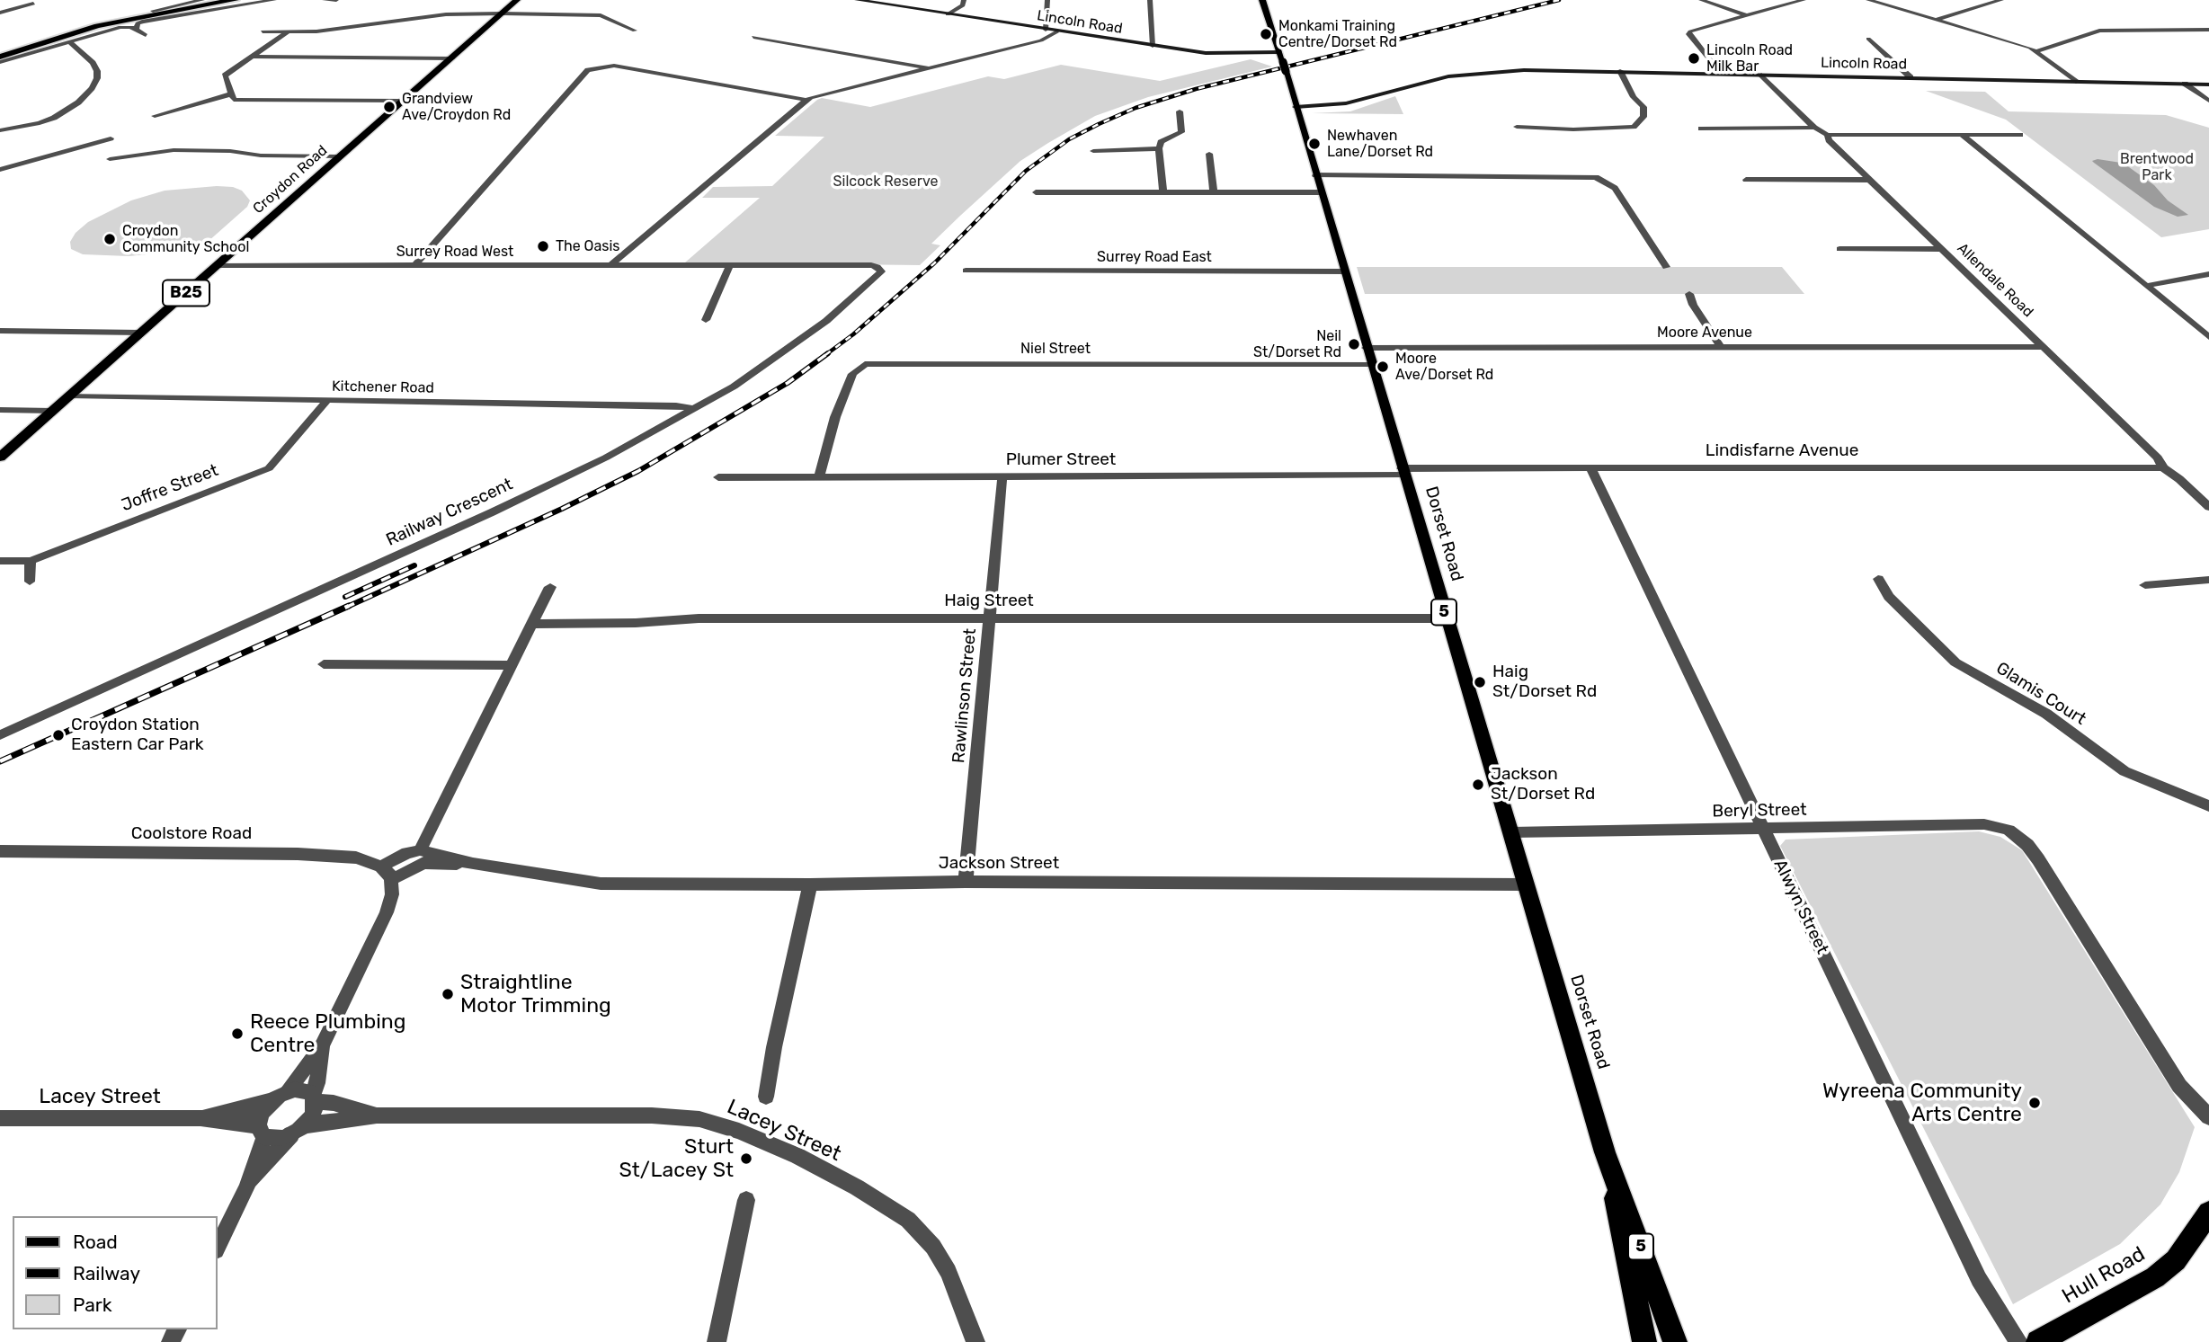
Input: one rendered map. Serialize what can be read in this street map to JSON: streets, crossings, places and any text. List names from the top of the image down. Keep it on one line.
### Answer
{"streets":{"main road":["Lincoln Road","Croydon Road","B25","Dorset Road","5","Hull Road"],"street":["Surrey Road West","Surrey Road East","Allendale Road","Moore Avenue","Niel Street","Kitchener Road","Lindisfarne Avenue","Plumer Street","Joffre Street","Railway Crescent","Haig Street","Glamis Court","Rawlinson Street","Beryl Street","Coolstore Road","Jackson Street","Alwyn Street","Lacey Street"]},"crossings":[["Lincoln Road","Allendale Road"],["Lincoln Road","Dorset Road"],["Croydon Road","Surrey Road West"],["Croydon Road","Kitchener Road"],["Surrey Road West","Railway Crescent"],["Surrey Road East","Dorset Road"],["Allendale Road","Moore Avenue"],["Allendale Road","Lindisfarne Avenue"],["Moore Avenue","Dorset Road"],["Niel Street","Plumer Street"],["Niel Street","Dorset Road"],["Kitchener Road","Joffre Street"],["Kitchener Road","Railway Crescent"],["Lindisfarne Avenue","Plumer Street"],["Lindisfarne Avenue","Dorset Road"],["Lindisfarne Avenue","Alwyn Street"],["Plumer Street","Dorset Road"],["Plumer Street","Rawlinson Street"],["Dorset Road","Haig Street"],["Dorset Road","Beryl Street"],["Dorset Road","Jackson Street"],["Haig Street","Rawlinson Street"],["Rawlinson Street","Jackson Street"],["Beryl Street","Alwyn Street"]],"parks":["Brentwood Park","Silcock Reserve"],"places":["Monkami Training Centre/Dorset Rd","Lincoln Road Milk Bar","Grandview Ave/Croydon Rd","Newhaven Lane/Dorset Rd","Croydon Community School","The Oasis","Neil St/Dorset Rd","Moore Ave/Dorset Rd","Haig St/Dorset Rd","Croydon Station Eastern Car Park","Jackson St/Dorset Rd","Straightline Motor Trimming","Reece Plumbing Centre","Wyreena Community Arts Centre","Sturt St/Lacey St"],"legend":["Road","Railway","Park"]}
